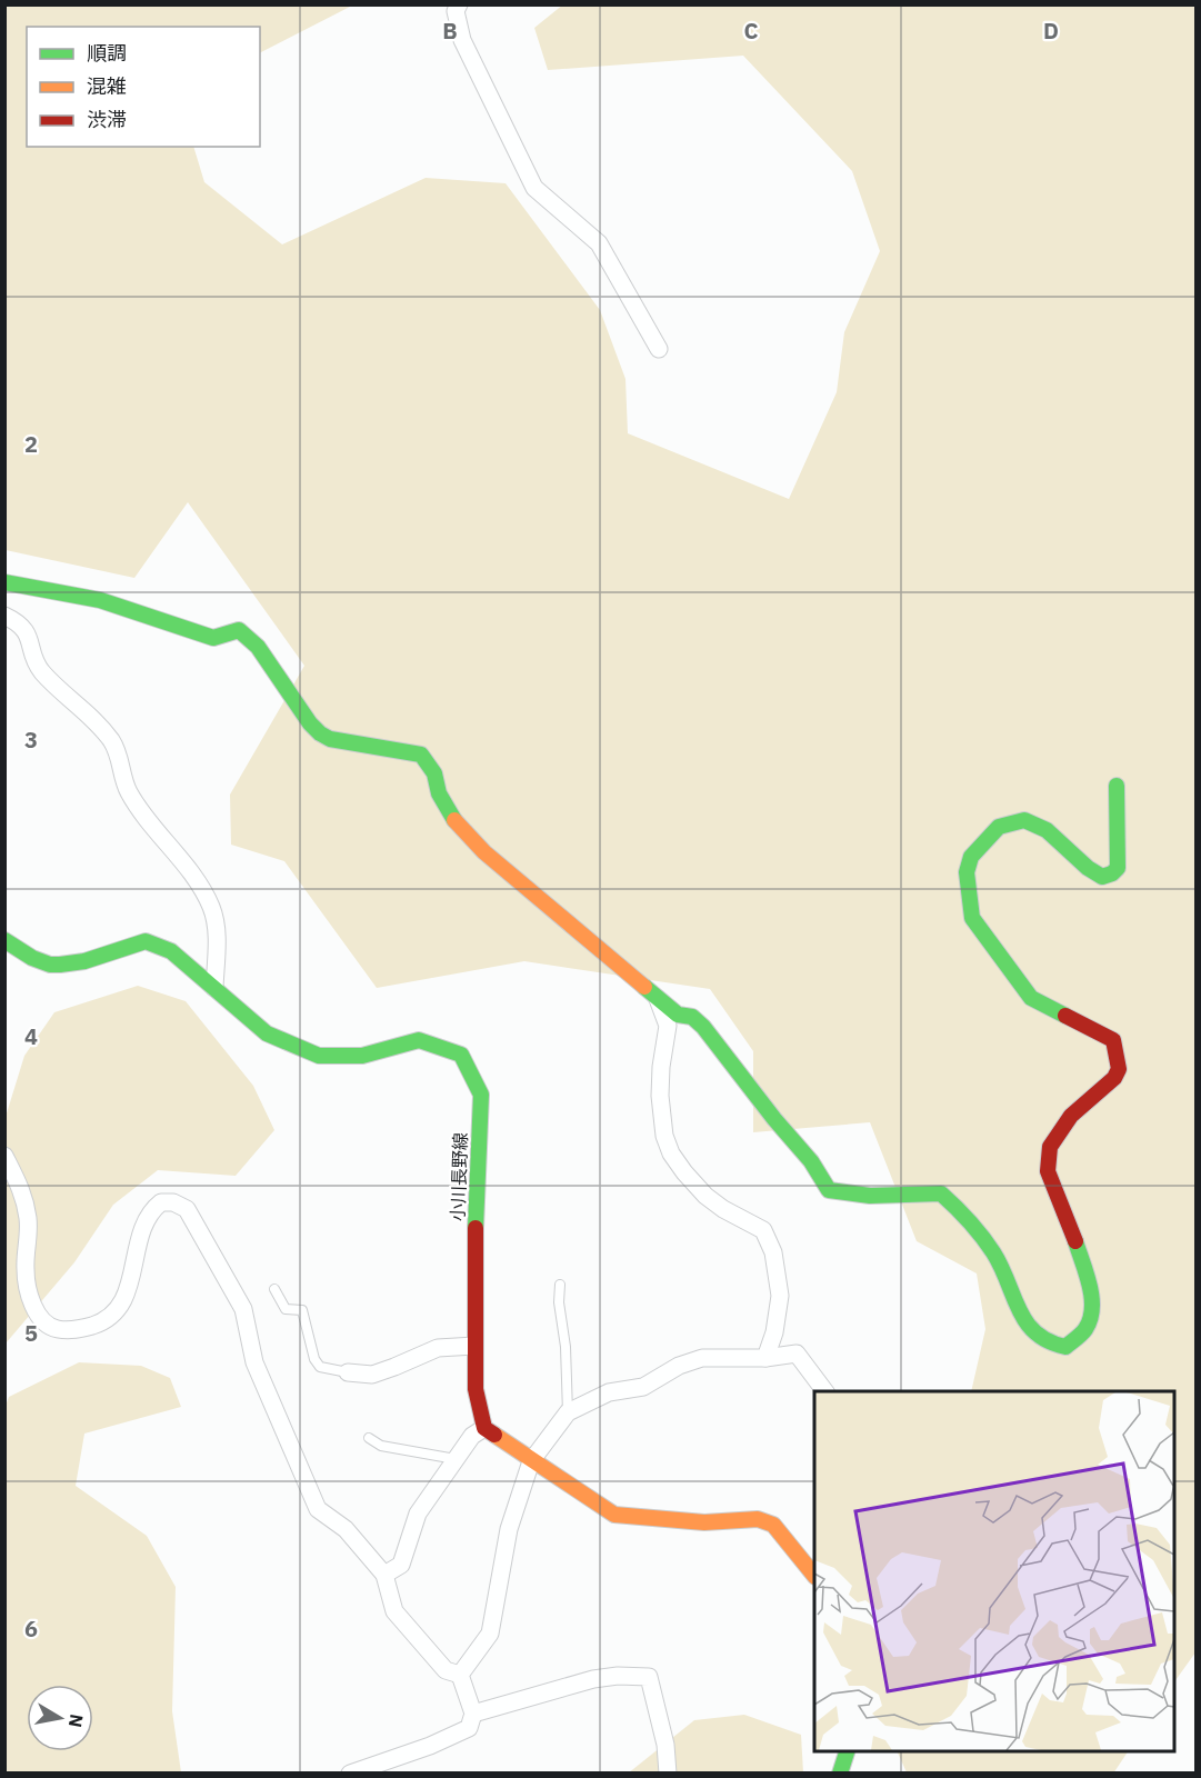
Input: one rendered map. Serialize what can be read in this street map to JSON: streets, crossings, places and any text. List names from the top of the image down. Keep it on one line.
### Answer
{"streets":{"street":["小川長野線"]},"legend":["順調","混雑","渋滞"],"north":"right","grid":{"columns":["B","C","D"],"rows":["2","3","4","5","6"]}}
